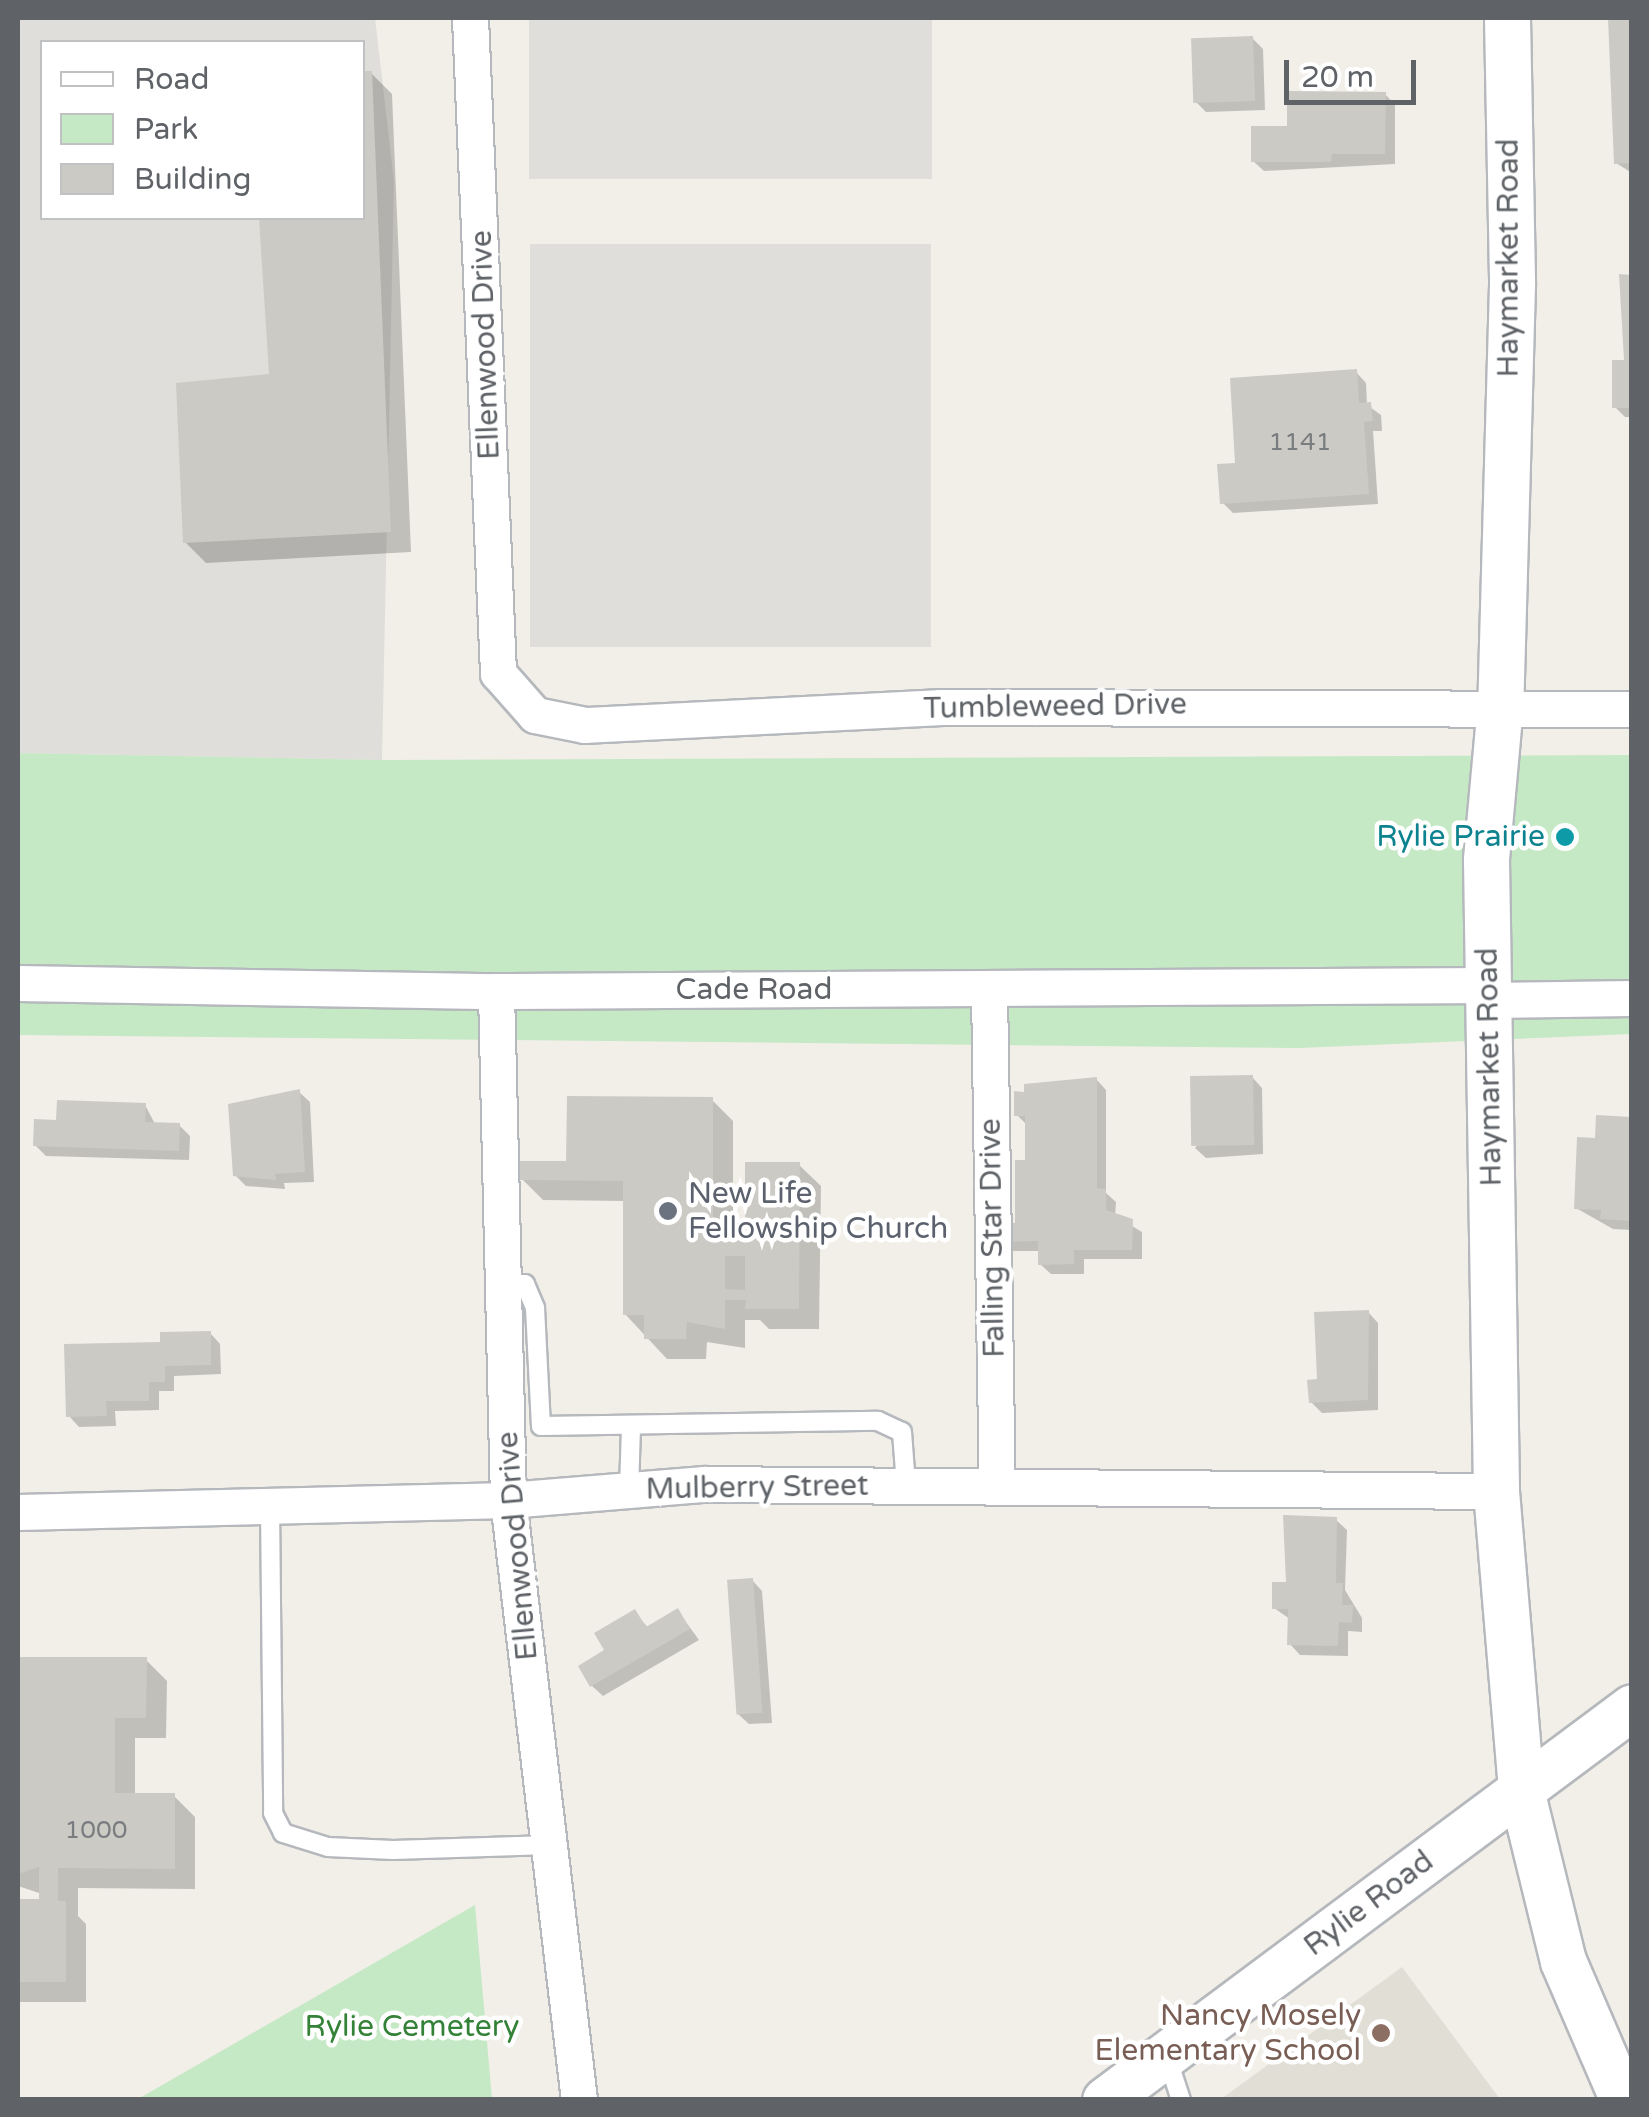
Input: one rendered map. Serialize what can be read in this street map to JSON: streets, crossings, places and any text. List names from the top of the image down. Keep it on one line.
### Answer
{"streets":{"street":["Haymarket Road","Ellenwood Drive","Tumbleweed Drive","Cade Road","Falling Star Drive","Mulberry Street","Rylie Road"]},"crossings":[["Haymarket Road","Tumbleweed Drive"],["Haymarket Road","Cade Road"],["Haymarket Road","Mulberry Street"],["Haymarket Road","Rylie Road"],["Ellenwood Drive","Tumbleweed Drive"],["Ellenwood Drive","Cade Road"],["Ellenwood Drive","Mulberry Street"],["Cade Road","Falling Star Drive"],["Falling Star Drive","Mulberry Street"]],"parks":["Rylie Cemetery"],"places":["Rylie Prairie","New Life Fellowship Church","Nancy Mosely Elementary School"],"house_numbers":["1141","1000"],"legend":["Road","Park","Building"],"scale_bar":"20 m"}
